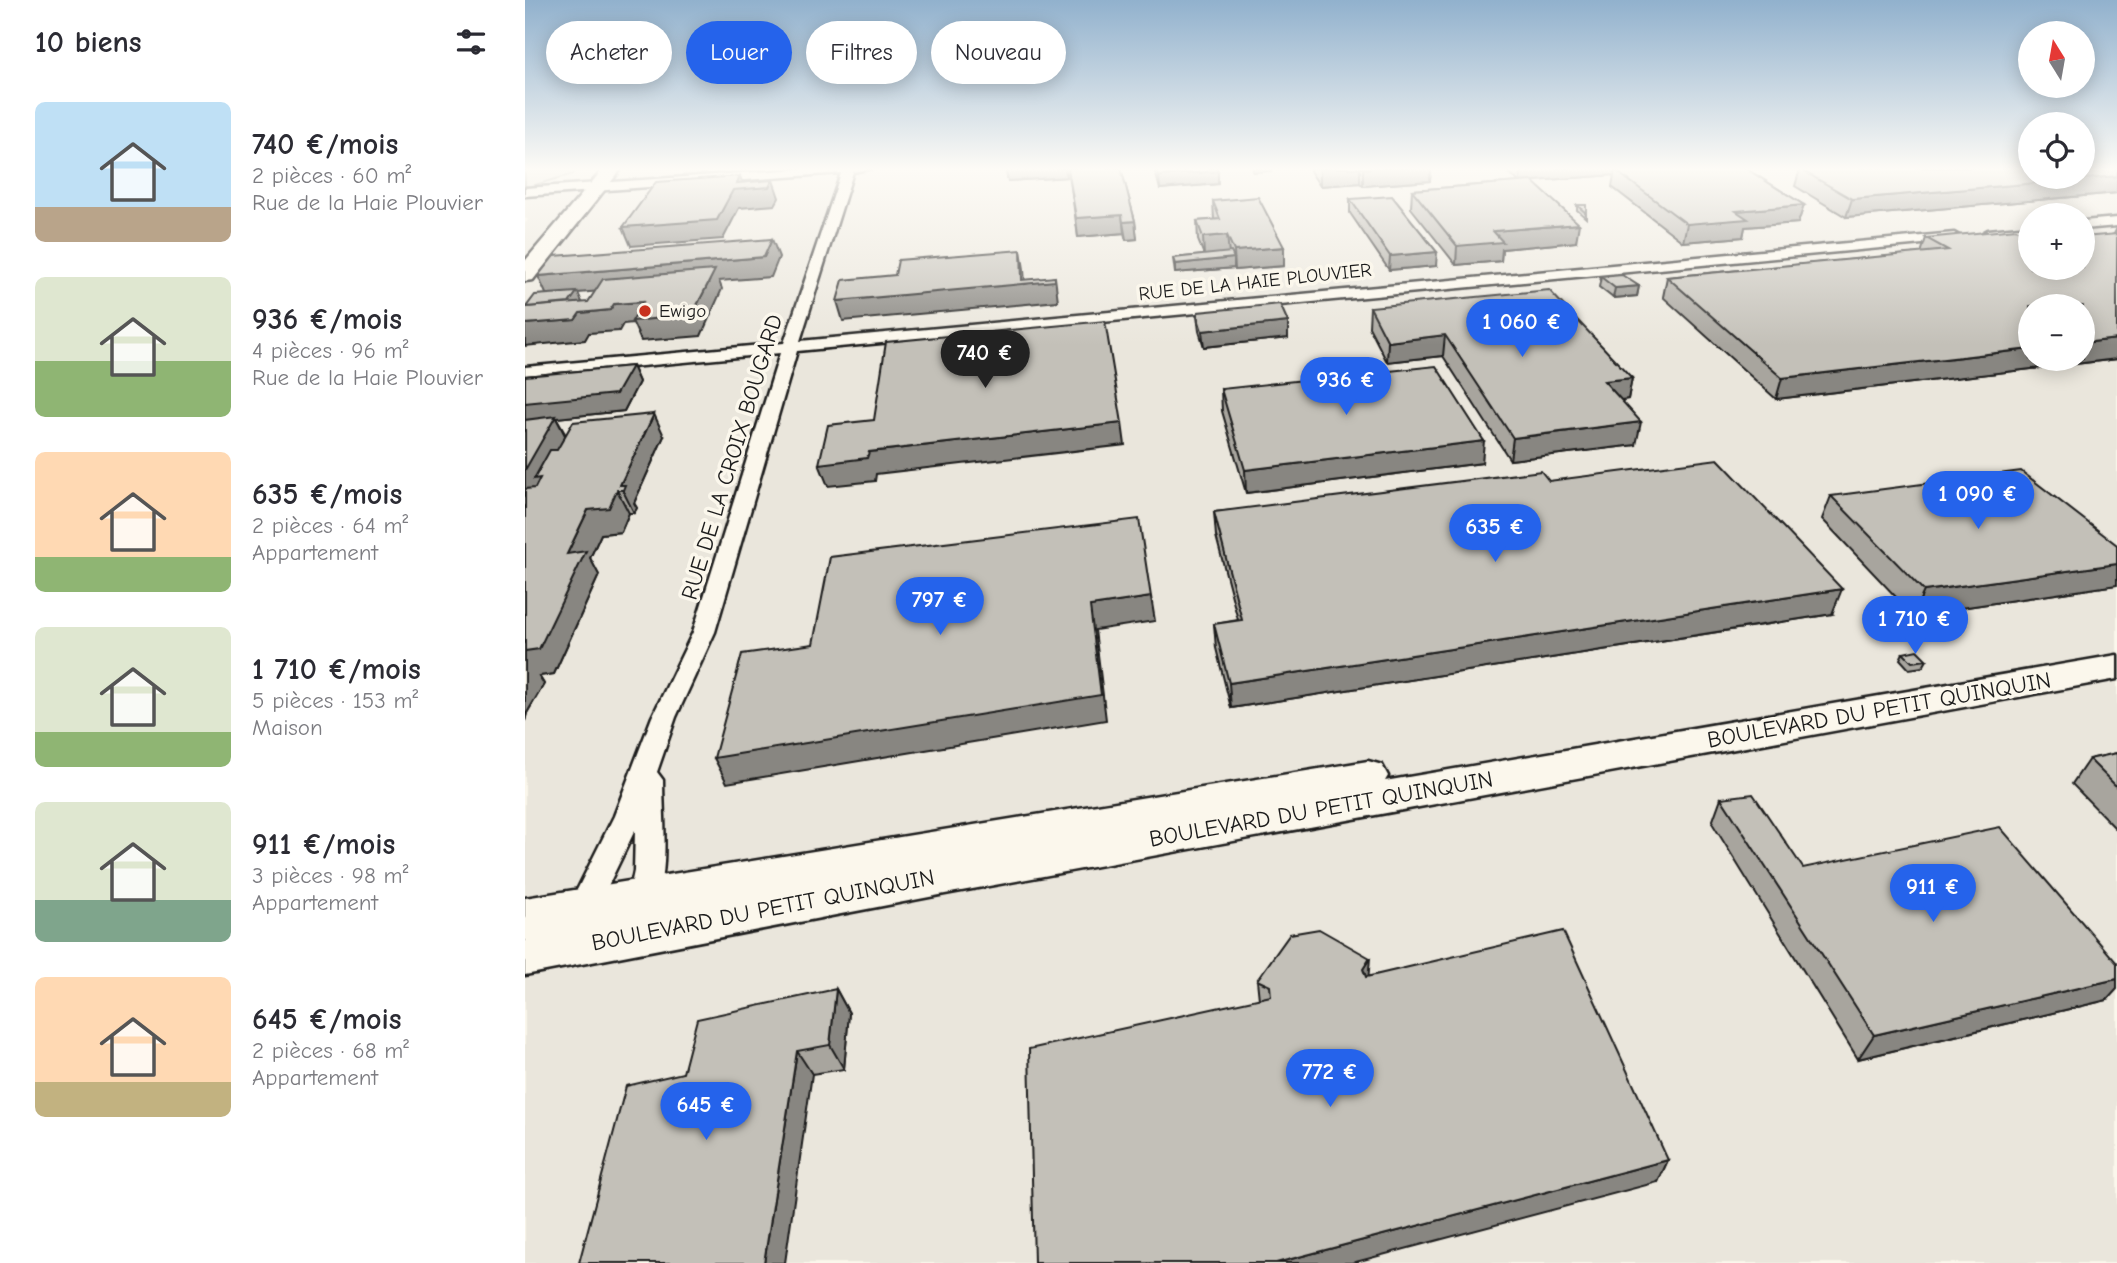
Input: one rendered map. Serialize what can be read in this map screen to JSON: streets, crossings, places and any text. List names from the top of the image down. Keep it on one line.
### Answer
{"streets":{"main road":["BOULEVARD DU PETIT QUINQUIN"],"street":["RUE DE LA HAIE PLOUVIER","RUE DE LA CROIX BOUGARD"]},"crossings":[["RUE DE LA HAIE PLOUVIER","RUE DE LA CROIX BOUGARD"]],"places":["Ewigo"],"north":"top","page":{"heading":"10 biens","map_buttons":["+","−"],"chip":["Acheter","Louer","Filtres","Nouveau"],"list":[{"name":"740 €/mois","note":"2 pièces · 60 m² · Rue de la Haie Plouvier"},{"name":"936 €/mois","note":"4 pièces · 96 m² · Rue de la Haie Plouvier"},{"name":"635 €/mois","note":"2 pièces · 64 m² · Appartement"},{"name":"1 710 €/mois","note":"5 pièces · 153 m² · Maison"},{"name":"911 €/mois","note":"3 pièces · 98 m² · Appartement"},{"name":"645 €/mois","note":"2 pièces · 68 m² · Appartement"}],"price":["1 060 €","740 €","936 €","1 090 €","635 €","797 €","1 710 €","911 €","772 €","645 €"]}}
